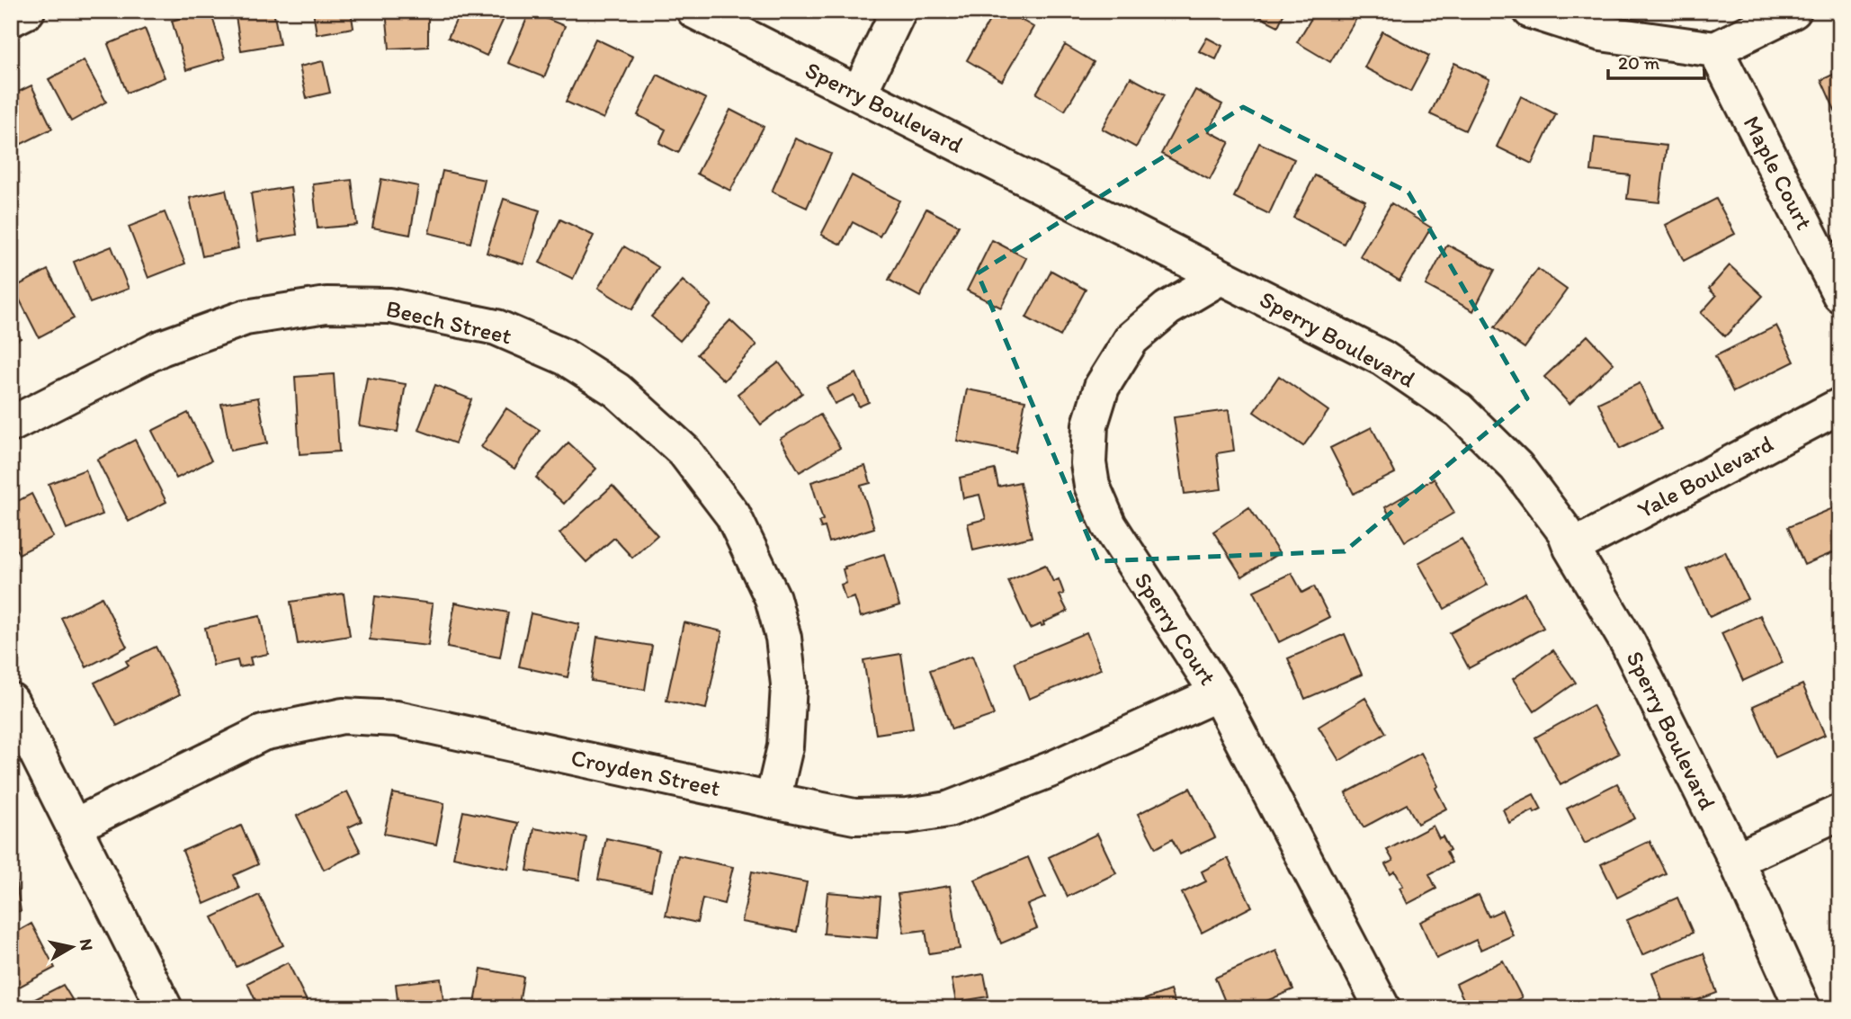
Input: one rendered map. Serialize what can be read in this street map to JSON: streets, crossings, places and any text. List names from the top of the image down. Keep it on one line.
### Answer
{"streets":{"street":["Sperry Boulevard","Maple Court","Beech Street","Yale Boulevard","Sperry Court","Croyden Street"]},"crossings":[["Sperry Boulevard","Yale Boulevard"],["Sperry Boulevard","Sperry Court"],["Beech Street","Croyden Street"],["Sperry Court","Croyden Street"]],"scale_bar":"20 m","north":"right"}
